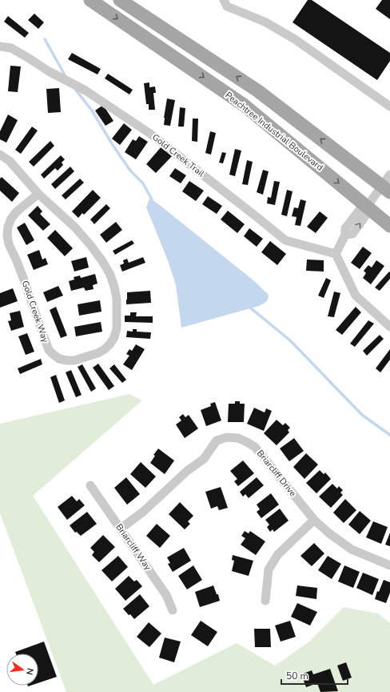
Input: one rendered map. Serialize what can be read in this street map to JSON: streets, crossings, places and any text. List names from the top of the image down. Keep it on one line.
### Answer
{"streets":{"main road":["Peachtree Industrial Boulevard"],"street":["Gold Creek Trail","Gold Creek Way","Briarcliff Drive","Briarcliff Way"]},"crossings":[["Briarcliff Drive","Briarcliff Way"]],"scale_bar":"50 m","north":"right"}
